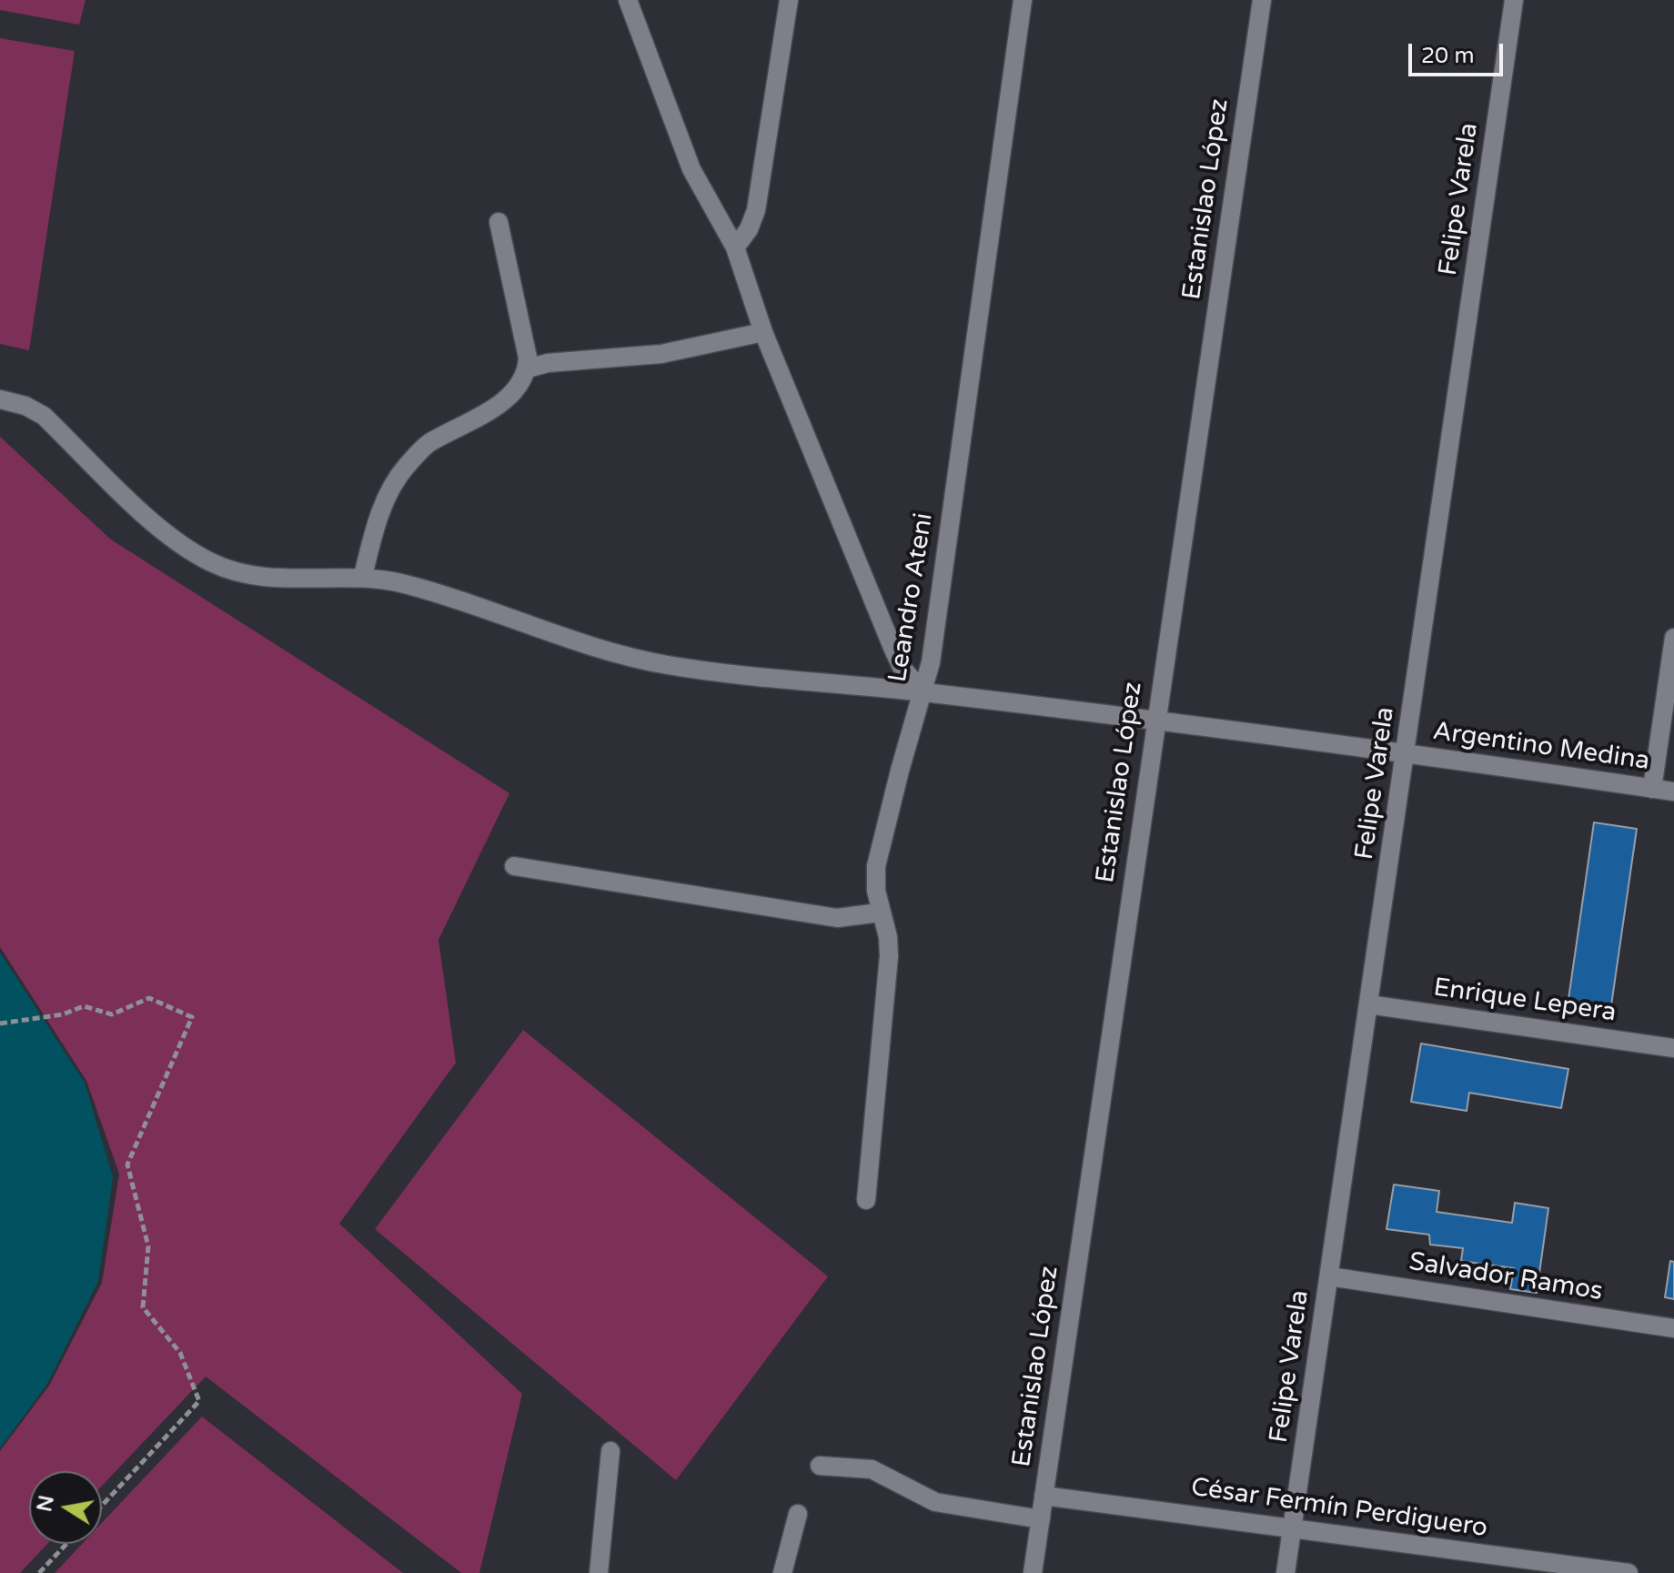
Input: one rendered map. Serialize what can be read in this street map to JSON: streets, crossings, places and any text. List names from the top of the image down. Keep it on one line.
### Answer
{"streets":{"street":["Estanislao López","Felipe Varela","Leandro Ateni","Argentino Medina","Enrique Lepera","Salvador Ramos","César Fermín Perdiguero"]},"crossings":[["Estanislao López","Argentino Medina"],["Estanislao López","César Fermín Perdiguero"],["Felipe Varela","Argentino Medina"],["Felipe Varela","Enrique Lepera"],["Felipe Varela","Salvador Ramos"],["Felipe Varela","César Fermín Perdiguero"],["Leandro Ateni","Argentino Medina"]],"scale_bar":"20 m","north":"left"}
